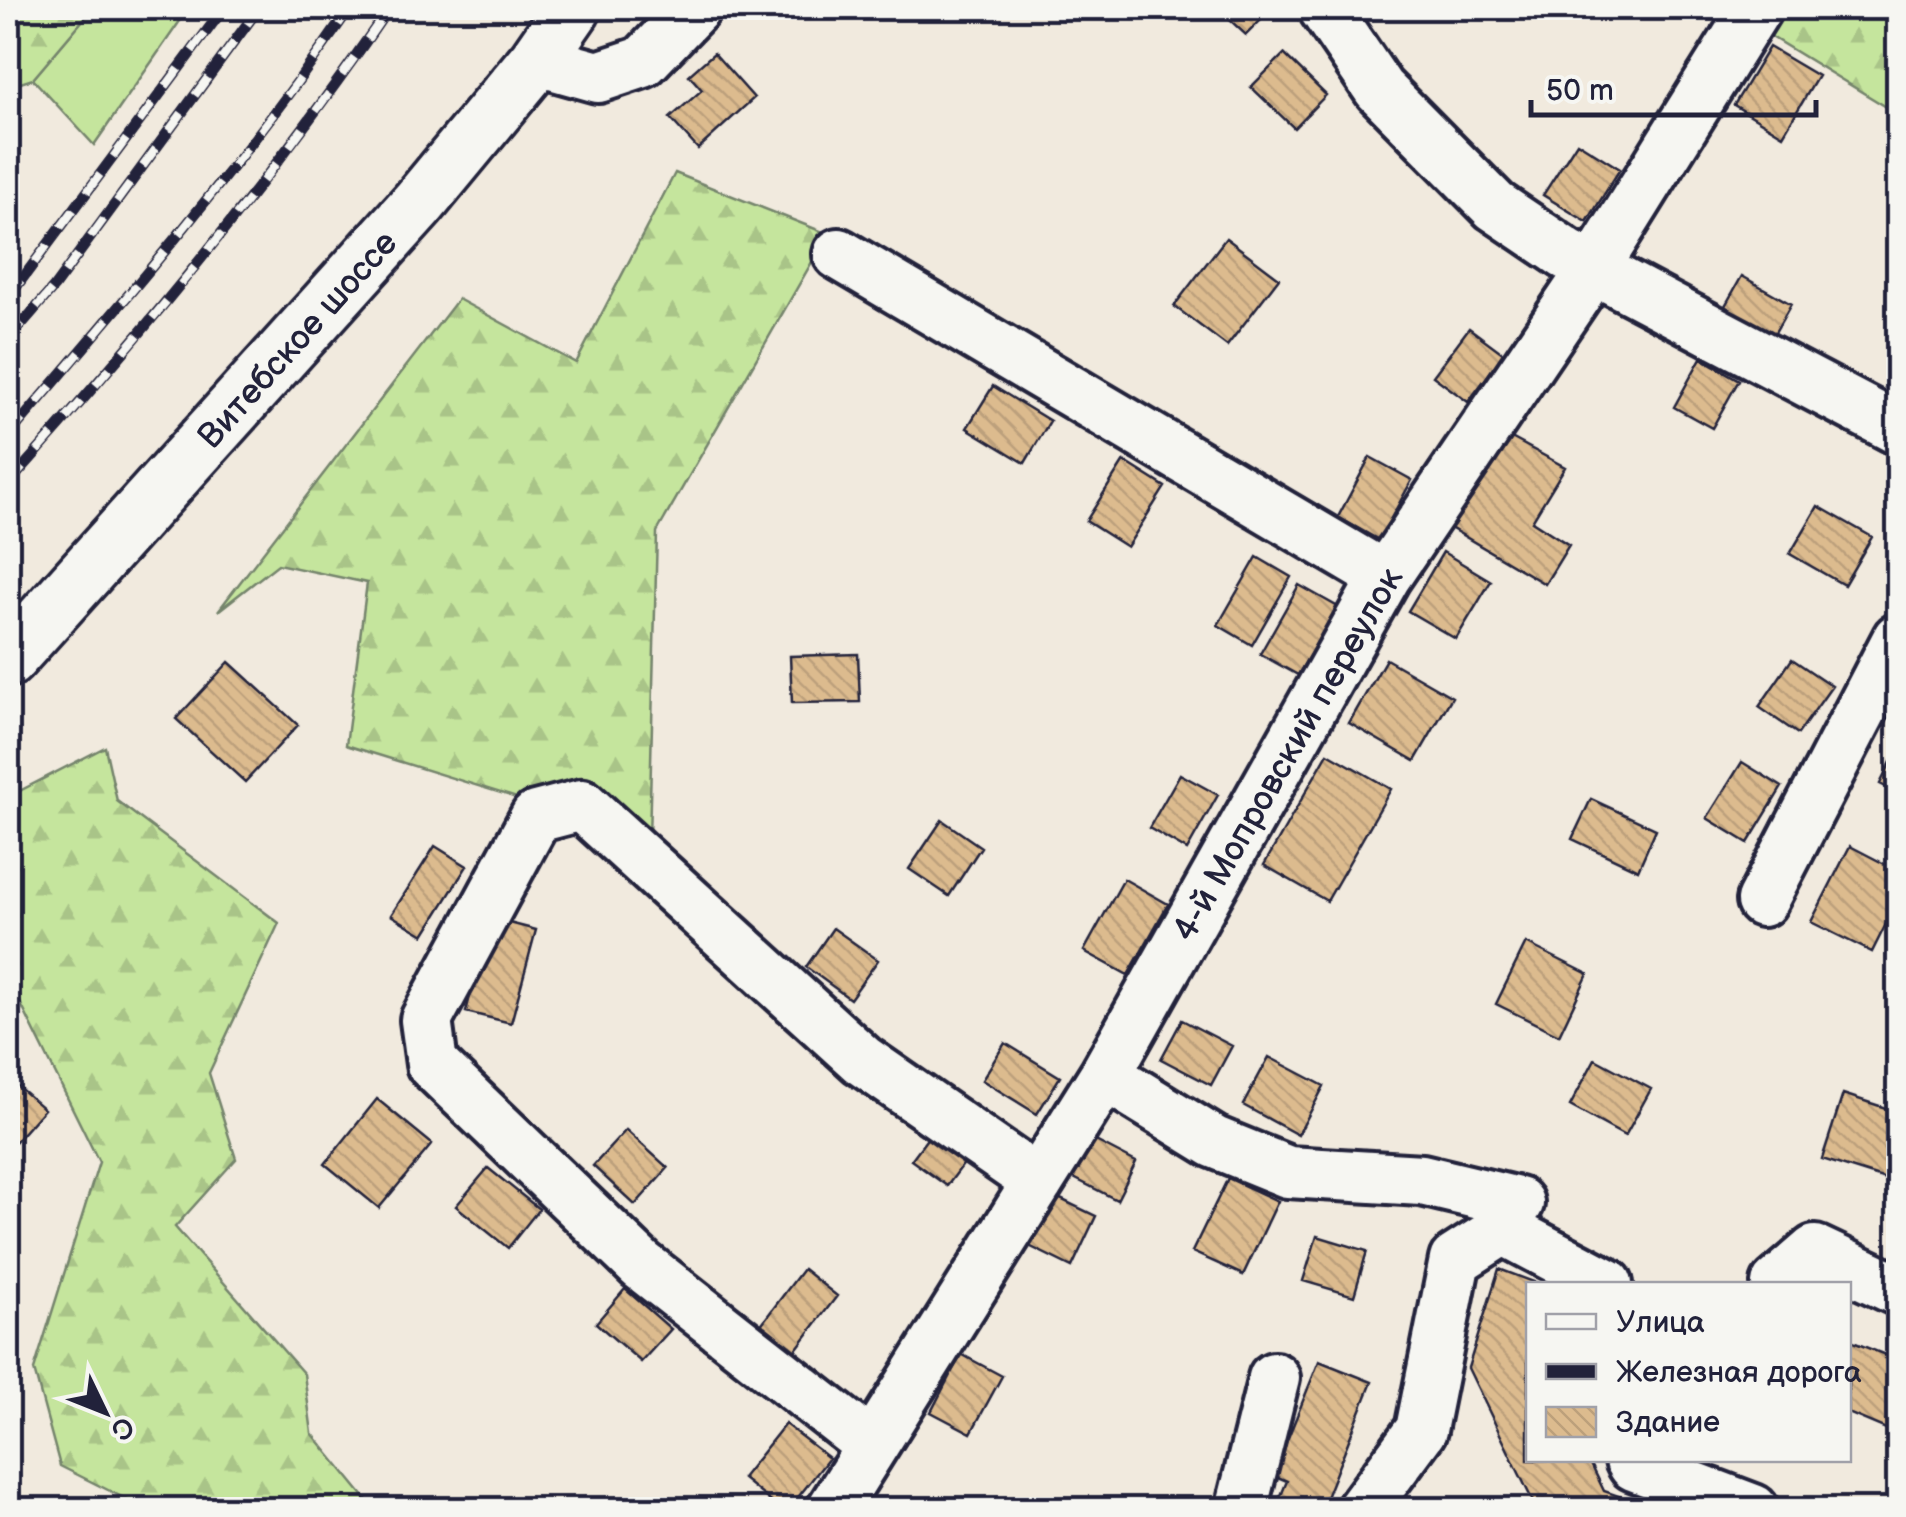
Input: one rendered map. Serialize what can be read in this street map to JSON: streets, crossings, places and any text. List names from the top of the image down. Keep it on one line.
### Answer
{"streets":{"main road":["Витебское шоссе"],"street":["4-й Мопровский переулок"]},"legend":["Улица","Железная дорога","Здание"],"scale_bar":"50 m","north":"bottom right"}
